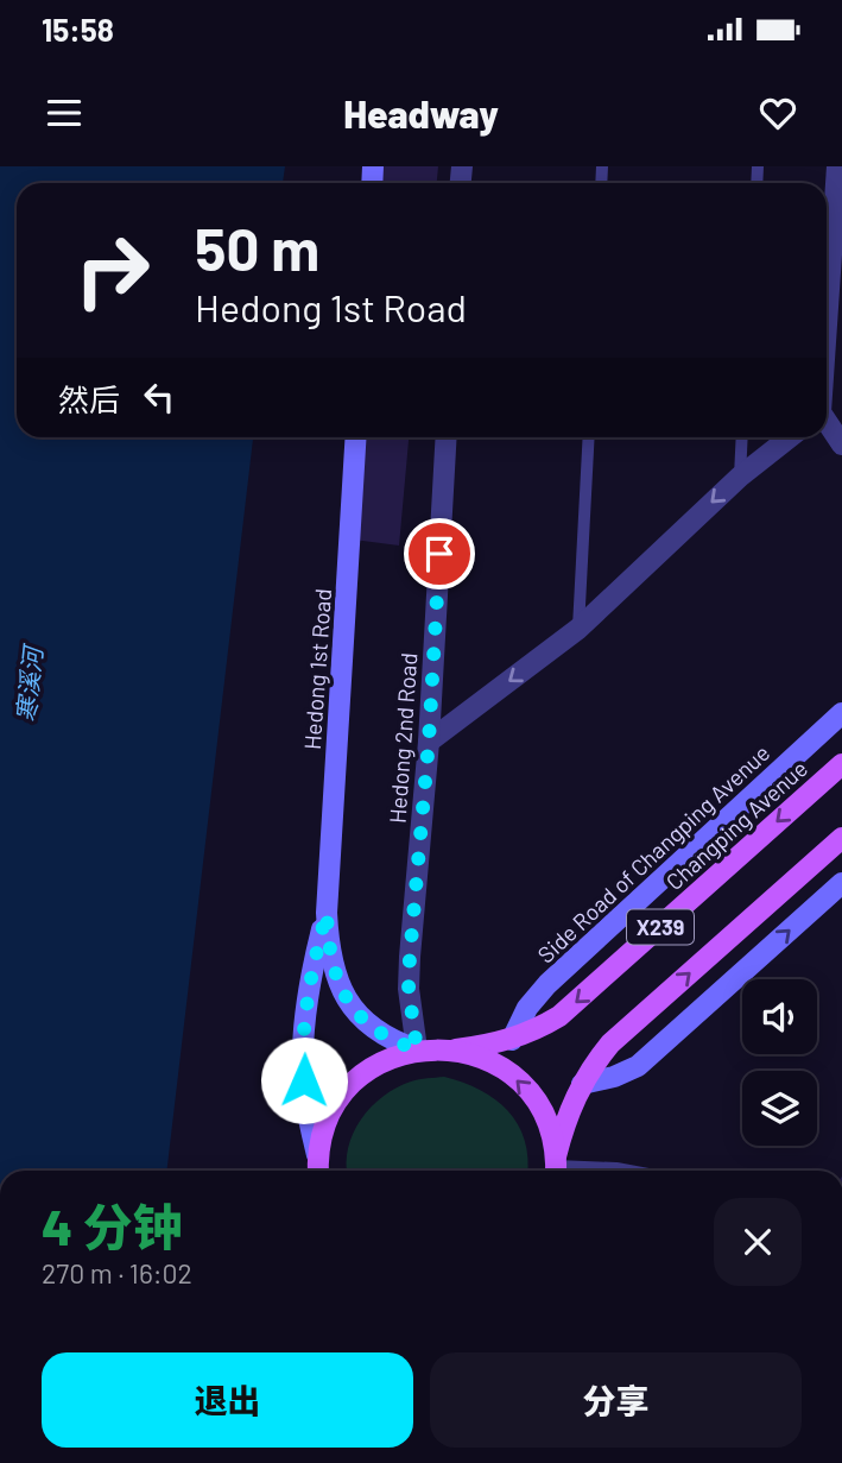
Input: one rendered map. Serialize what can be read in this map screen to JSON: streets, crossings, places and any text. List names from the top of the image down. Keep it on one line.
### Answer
{"streets":{"main road":["Changping Avenue","X239"],"street":["Hedong 1st Road","Hedong 2nd Road","Side Road of Changping Avenue"]},"crossings":[["Hedong 1st Road","Hedong 2nd Road"],["Hedong 1st Road","X239"],["Hedong 2nd Road","X239"],["Changping Avenue","Side Road of Changping Avenue"],["Changping Avenue","X239"]],"water":["寒溪河"],"page":{"status":"15:58","header":"Headway","turn":["50 m","Hedong 1st Road"],"then":"然后","heading":["4 分钟","270 m · 16:02"],"buttons":["退出","分享"]}}
